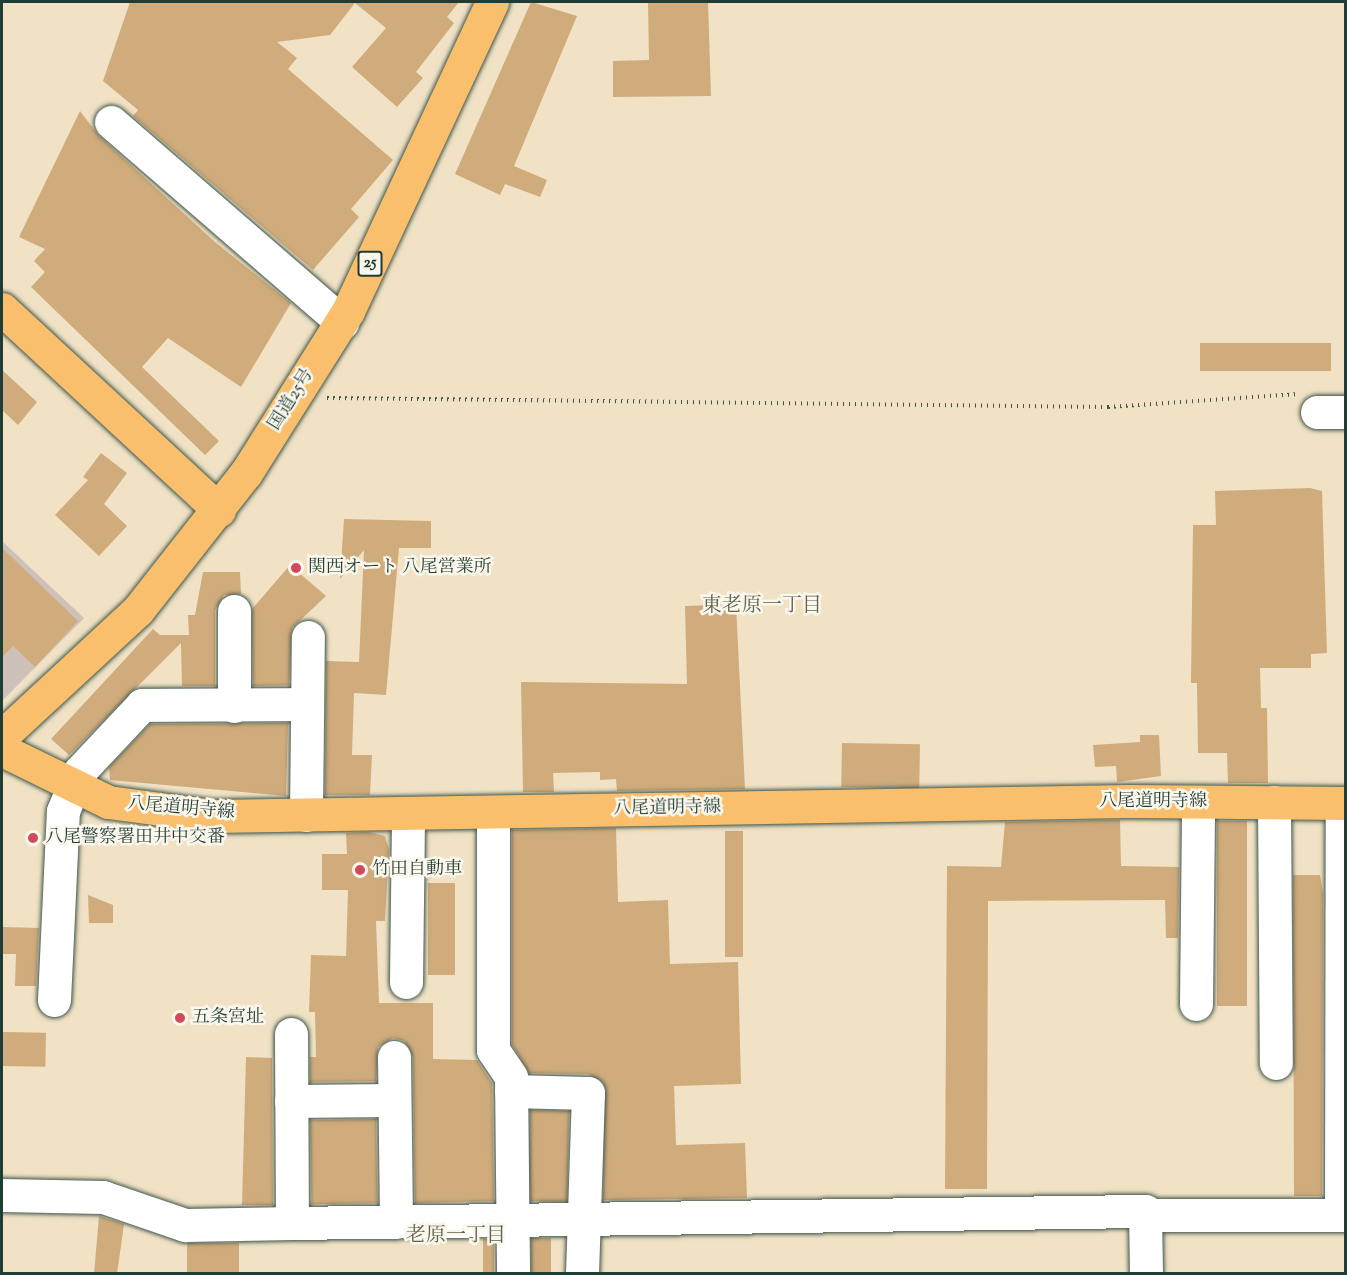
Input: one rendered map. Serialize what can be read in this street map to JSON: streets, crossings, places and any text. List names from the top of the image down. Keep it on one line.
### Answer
{"streets":{"main road":["25","国道25号","八尾道明寺線"]},"districts":["東老原一丁目","老原一丁目"],"places":["関西オート 八尾営業所","八尾警察署田井中交番","竹田自動車","五条宮址"]}
